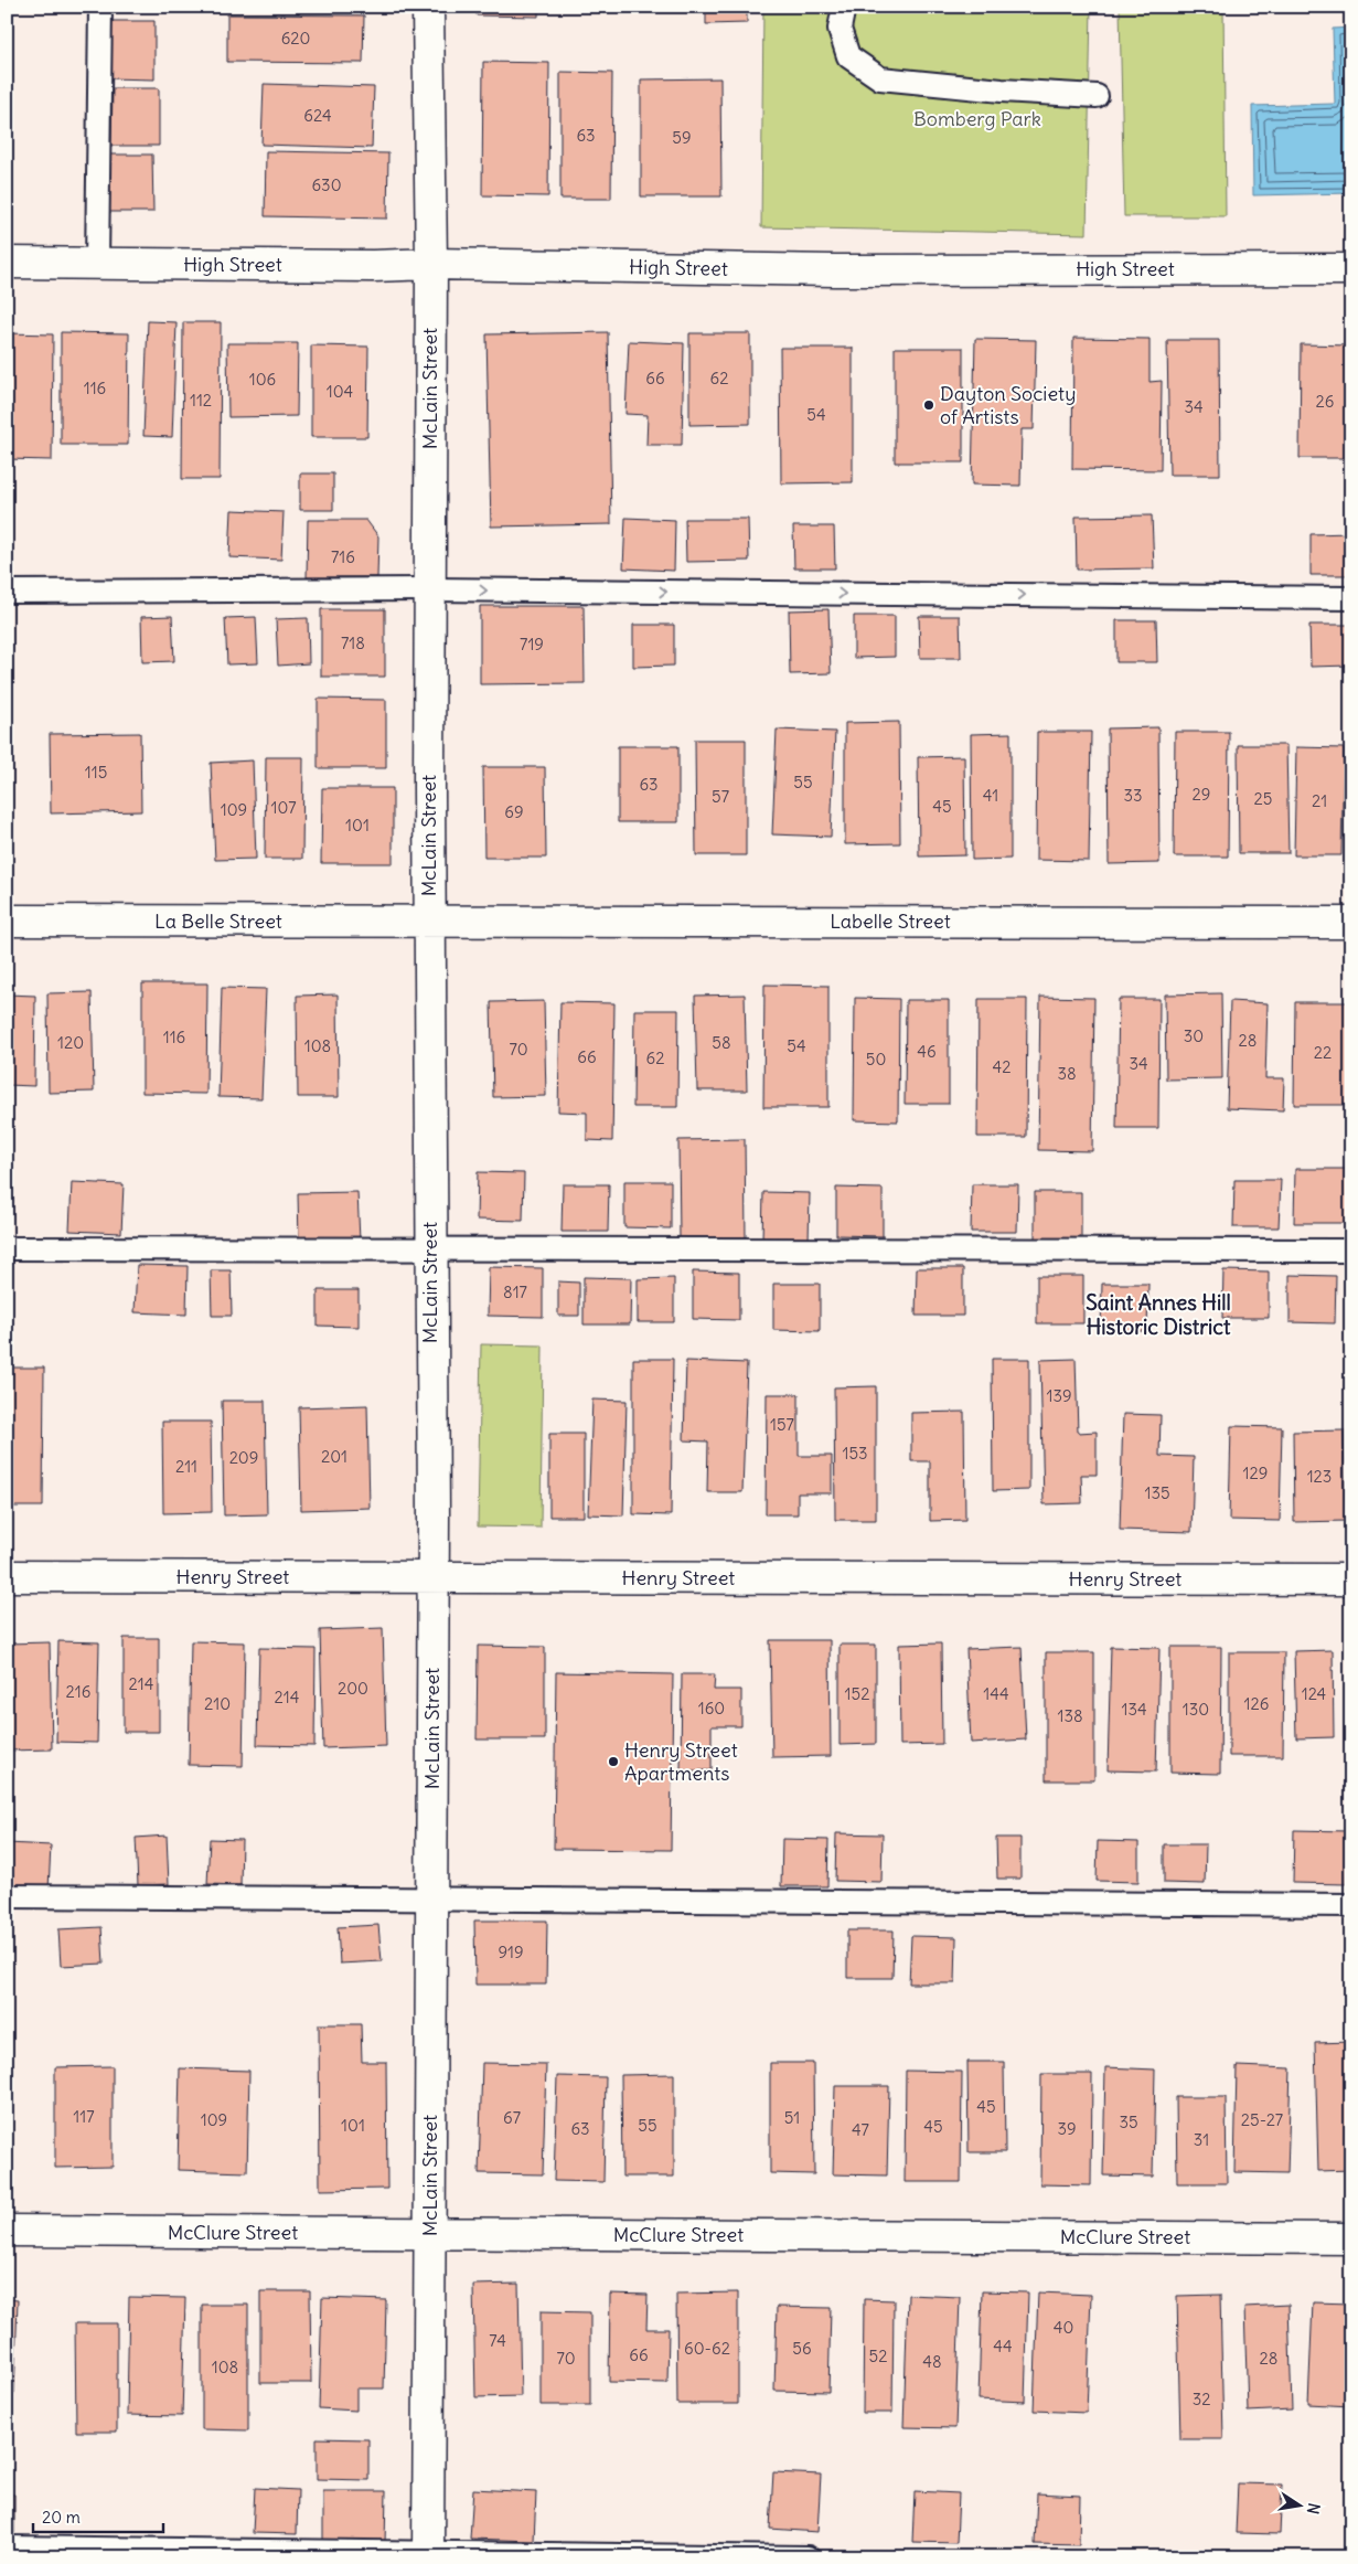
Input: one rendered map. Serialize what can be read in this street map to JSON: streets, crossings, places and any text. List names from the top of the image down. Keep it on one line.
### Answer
{"streets":{"street":["High Street","McLain Street","La Belle Street","Labelle Street","Henry Street","McClure Street"]},"crossings":[["High Street","McLain Street"],["McLain Street","La Belle Street"],["McLain Street","Labelle Street"],["McLain Street","Henry Street"],["McLain Street","McClure Street"],["La Belle Street","Labelle Street"]],"districts":["Saint Annes Hill Historic District"],"parks":["Bomberg Park"],"places":["Dayton Society of Artists","Henry Street Apartments"],"house_numbers":["620","624","63","59","630","66","62","106","116","104","112","26","34","54","716","718","719","115","55","63","29","41","33","57","25","21","45","107","109","69","101","30","116","28","120","58","108","54","70","46","22","66","62","50","34","42","38","817","139","157","153","201","209","211","129","123","135","214","200","216","152","144","124","214","210","126","160","134","130","138","919","45","117","67","51","109","25-27","35","101","55","45","63","39","47","31","40","74","44","60-62","56","66","52","70","28","48","108","32"],"scale_bar":"20 m","north":"right"}
